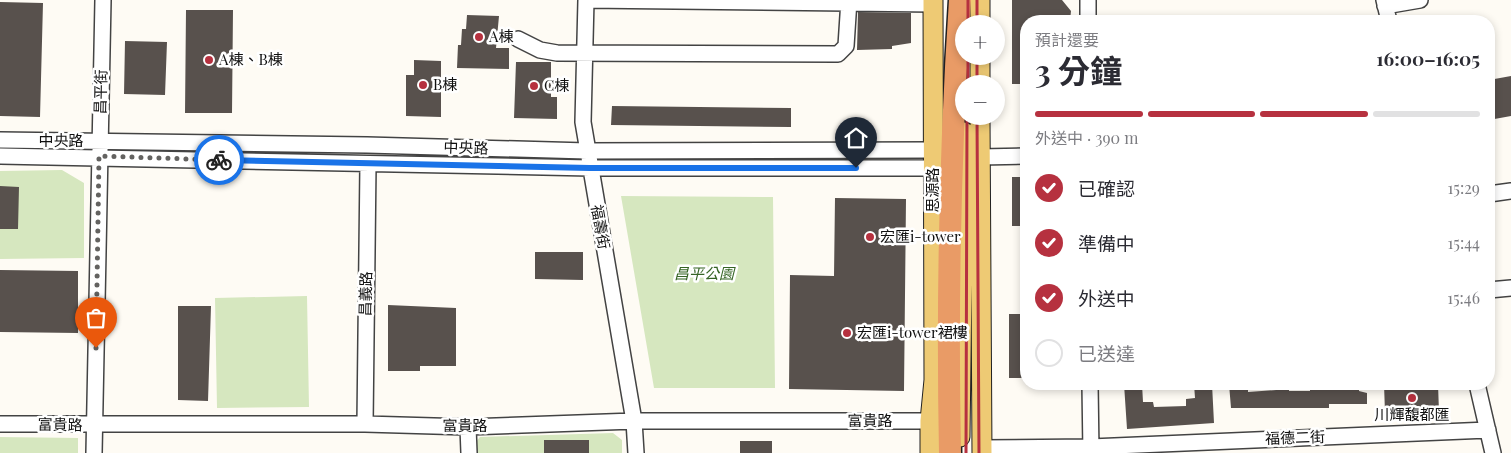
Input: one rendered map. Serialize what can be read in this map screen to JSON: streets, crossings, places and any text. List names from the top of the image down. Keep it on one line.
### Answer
{"streets":{"main road":["思源路"],"street":["昌平街","中央路","福壽街","昌義路","富貴路","福德二街"]},"crossings":[["昌平街","中央路"],["昌平街","富貴路"],["中央路","思源路"],["中央路","福壽街"],["中央路","昌義路"],["思源路","富貴路"],["福壽街","富貴路"],["昌義路","富貴路"]],"parks":["昌平公園"],"places":["A棟","A棟、B棟","B棟","C棟","宏匯i-tower","宏匯i-tower裙樓","川輝馥都匯"],"page":{"map_buttons":["+","−"],"heading":["3 分鐘","預計還要","16:00–16:05"],"bar":"外送中 · 390 m","list":[["已確認","15:29"],["準備中","15:44"],["外送中","15:46"],"已送達"]}}
